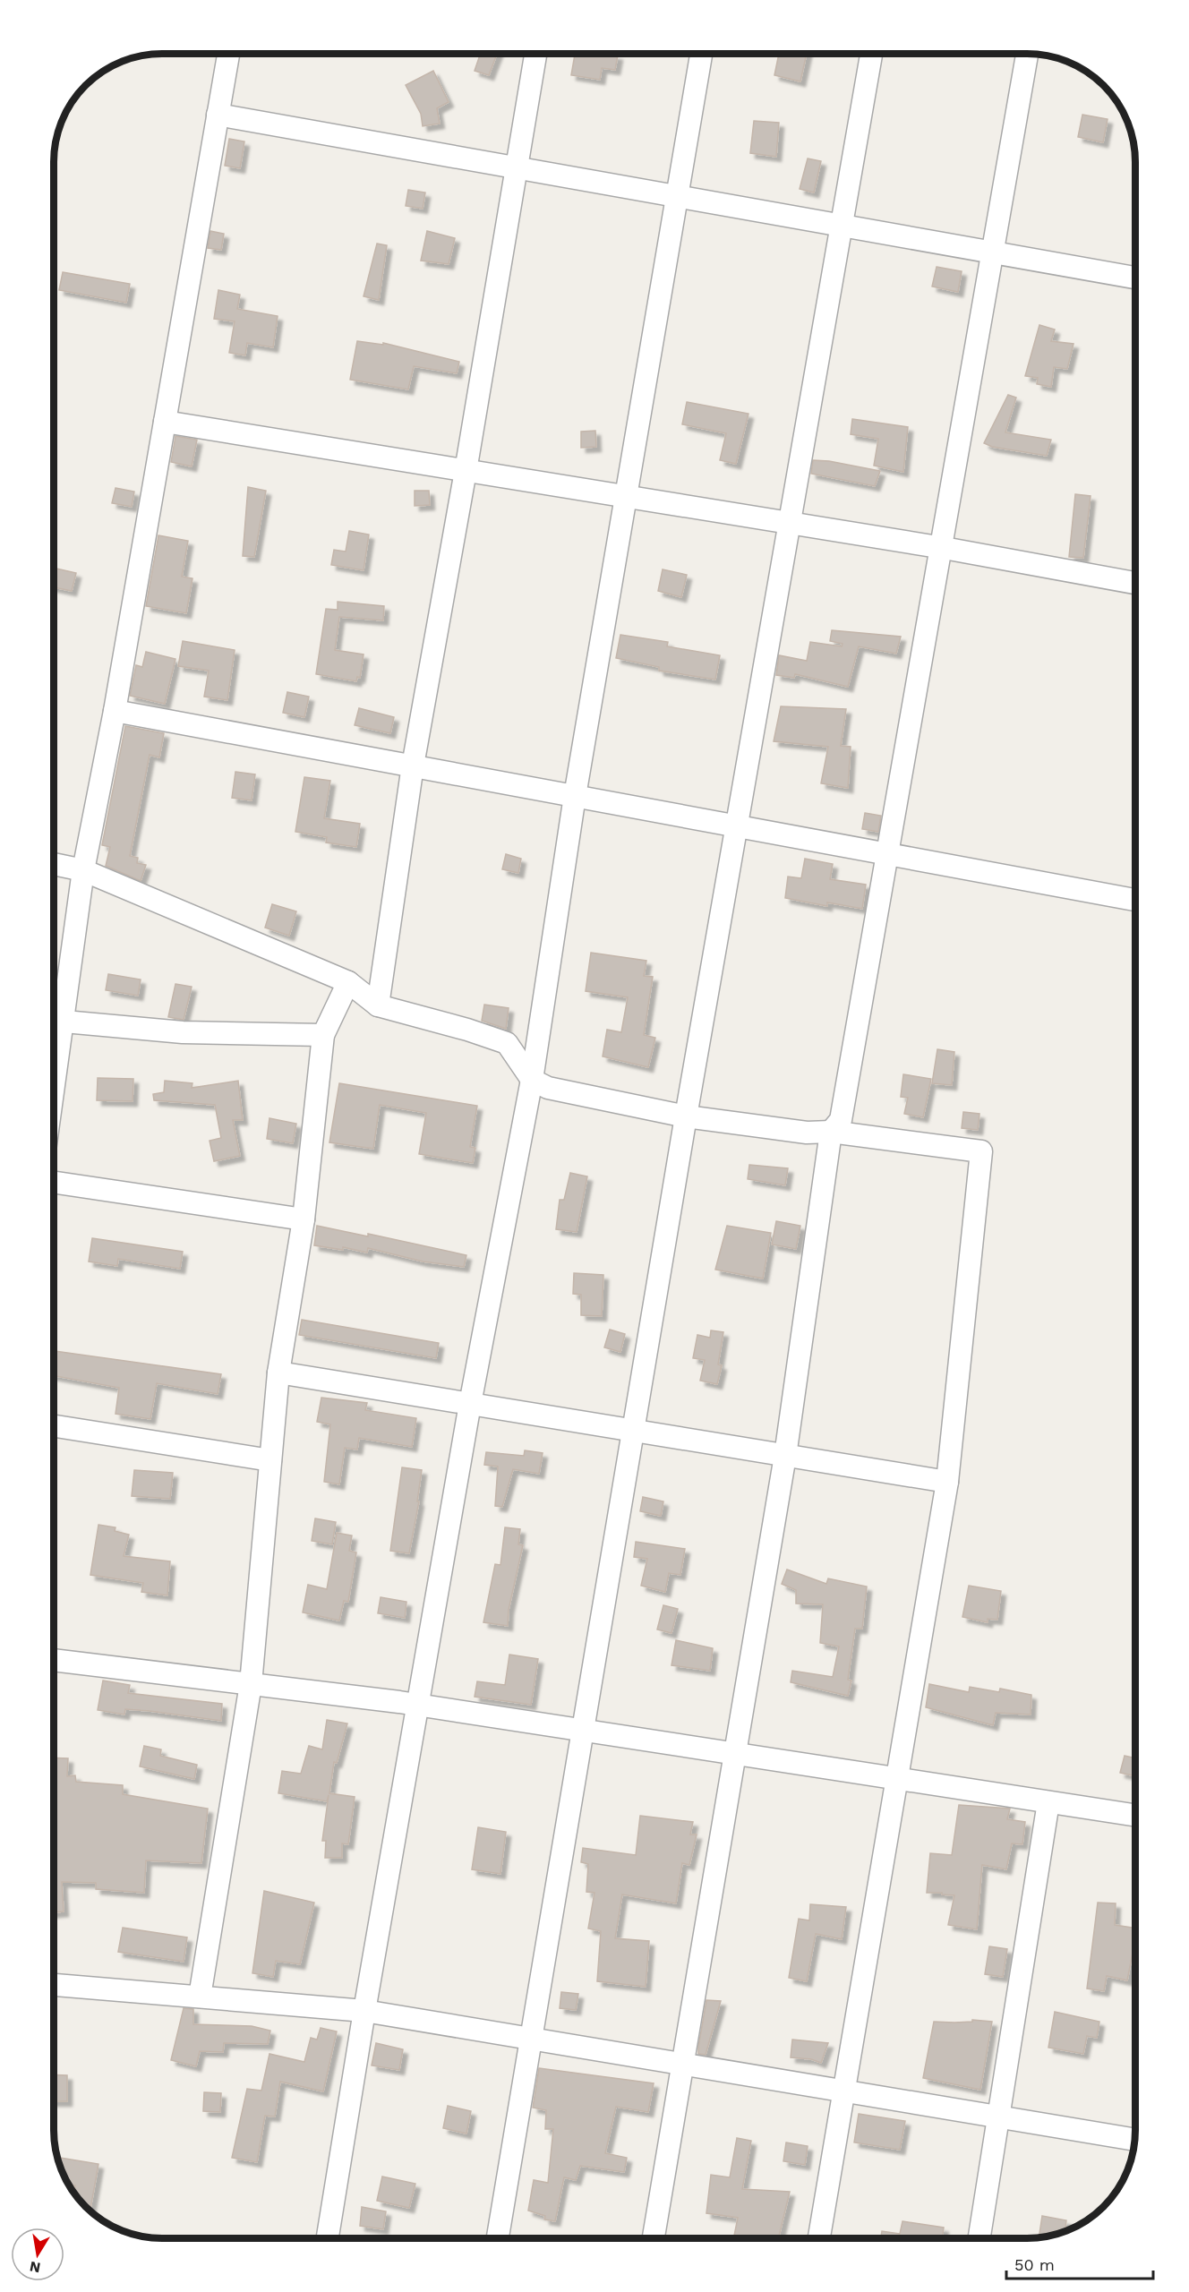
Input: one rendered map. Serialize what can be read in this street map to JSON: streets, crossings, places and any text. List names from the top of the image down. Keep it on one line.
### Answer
{"scale_bar":"50 m","north":"bottom"}
